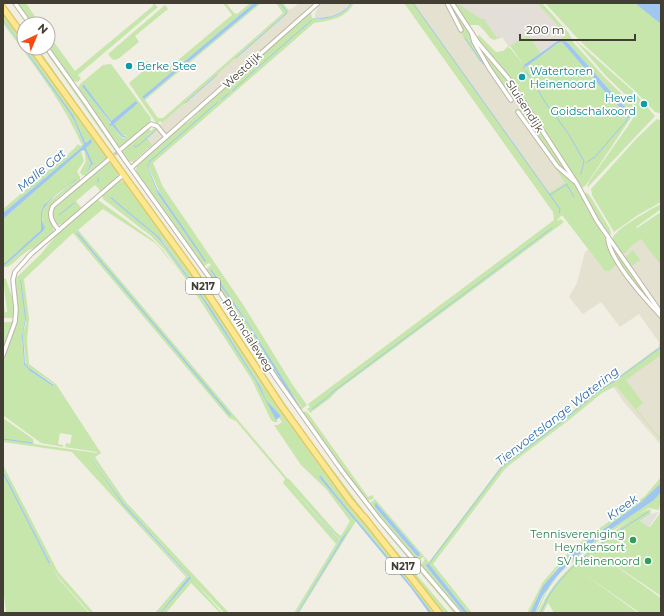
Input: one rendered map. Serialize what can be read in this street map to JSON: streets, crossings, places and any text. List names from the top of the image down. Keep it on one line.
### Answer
{"streets":{"main road":["N217","Provincialeweg"],"street":["Westdijk","Sluisendijk"]},"crossings":[["Westdijk","Provincialeweg"]],"water":["Malle Gat","Tienvoetslange Watering","Kreek"],"places":["Berke Stee","Watertoren Heinenoord","Hevel Goidschalxoord","Tennisvereniging Heynkensort","SV Heinenoord"],"scale_bar":"200 m","north":"top right"}
